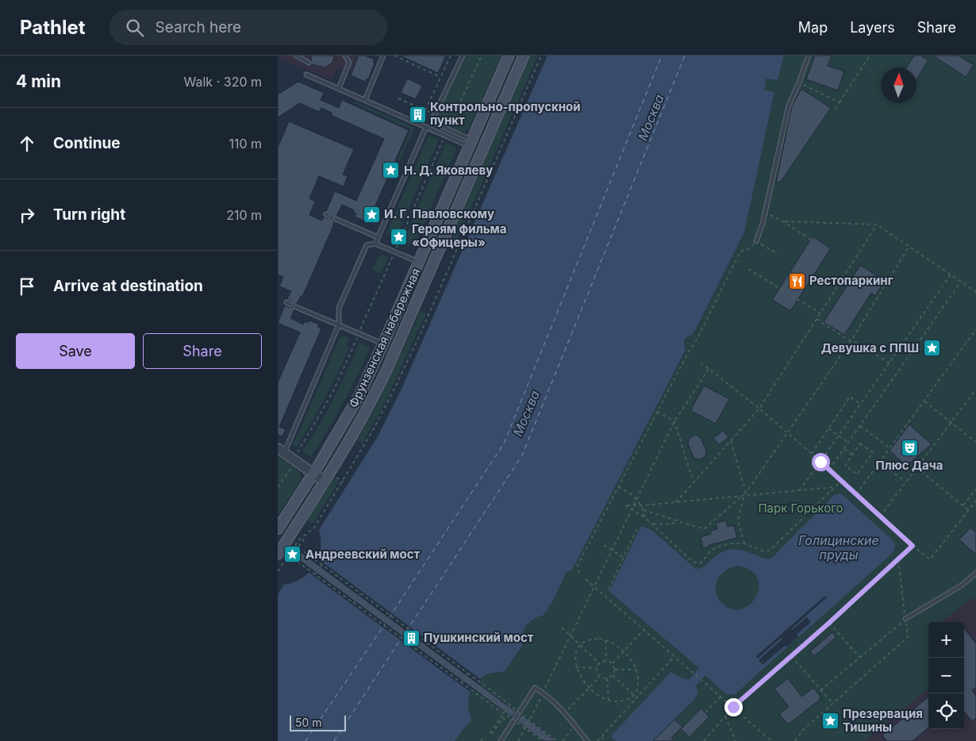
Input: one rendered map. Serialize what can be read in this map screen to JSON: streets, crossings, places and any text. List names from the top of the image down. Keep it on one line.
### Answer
{"streets":{"main road":["Фрунзенская набережная"]},"water":["Москва","Голицинские пруды"],"parks":["Парк Горького"],"places":{"building":["Контрольно-пропускной пункт","Пушкинский мост"],"place":["Н. Д. Яковлеву","И. Г. Павловскому","Героям фильма «Офицеры»","Девушка с ППШ","Андреевский мост","Презервация Тишины"],"restaurant":["Рестопаркинг"],"theatre":["Плюс Дача"]},"scale_bar":"50 m","north":"top","page":{"header":"Pathlet","search":"Search here","nav":["Map","Layers","Share"],"heading":["4 min","Walk · 320 m"],"list":[["Continue","110 m"],["Turn right","210 m"],"Arrive at destination"],"buttons":["Save","Share"],"map_buttons":["+","−"],"scale":"50 m"}}
